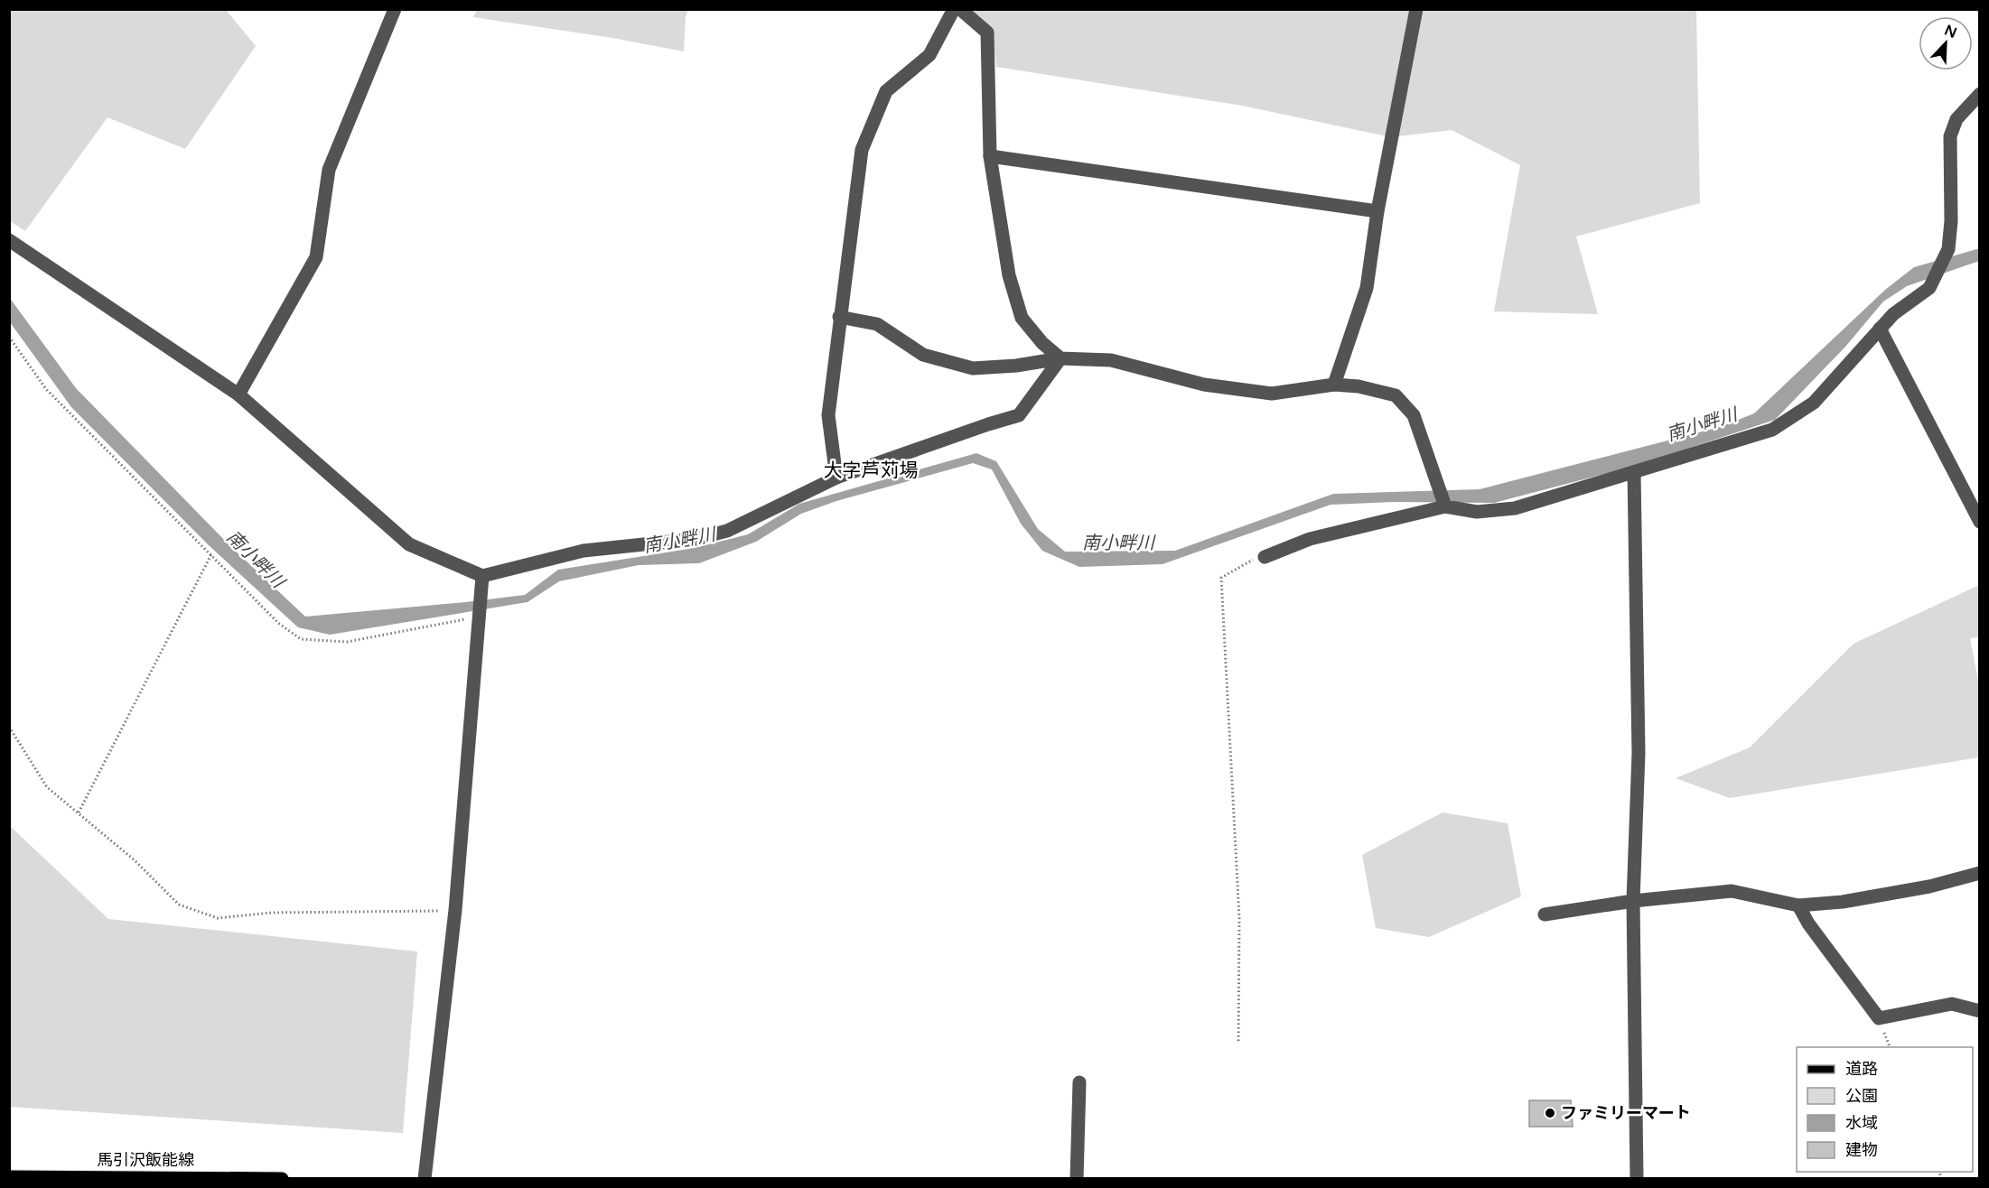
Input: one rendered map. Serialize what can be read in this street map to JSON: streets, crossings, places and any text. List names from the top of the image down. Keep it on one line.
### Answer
{"streets":{"main road":["馬引沢飯能線"]},"districts":["大字芦苅場"],"water":["南小畔川"],"places":["ファミリーマート"],"legend":["道路","公園","水域","建物"],"north":"top right"}
